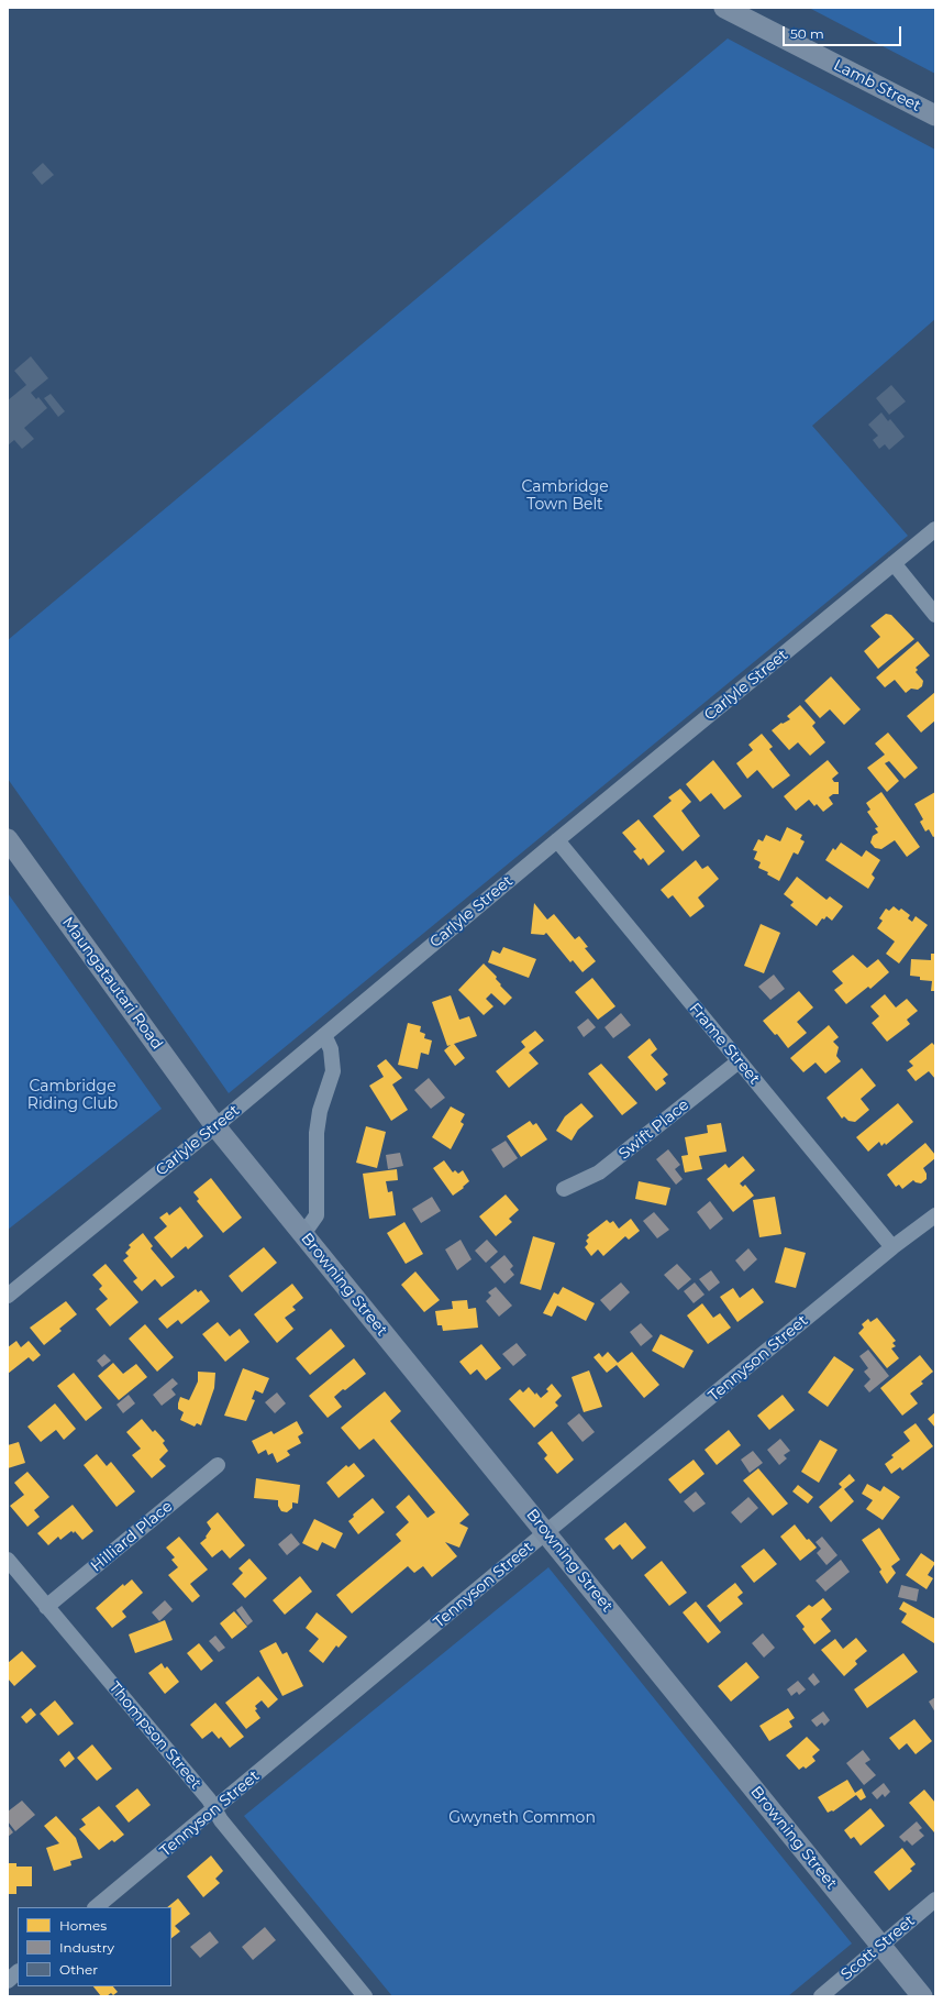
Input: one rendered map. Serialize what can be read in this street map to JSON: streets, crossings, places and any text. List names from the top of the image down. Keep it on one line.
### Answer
{"streets":{"street":["Lamb Street","Carlyle Street","Maungatautari Road","Frame Street","Swift Place","Browning Street","Tennyson Street","Hilliard Place","Thompson Street","Scott Street"]},"crossings":[["Carlyle Street","Maungatautari Road"],["Carlyle Street","Frame Street"],["Carlyle Street","Browning Street"],["Maungatautari Road","Browning Street"],["Frame Street","Swift Place"],["Frame Street","Tennyson Street"],["Browning Street","Tennyson Street"],["Browning Street","Scott Street"],["Tennyson Street","Thompson Street"],["Hilliard Place","Thompson Street"]],"parks":["Cambridge Town Belt","Cambridge Riding Club","Gwyneth Common"],"legend":["Homes","Industry","Other"],"scale_bar":"50 m"}
